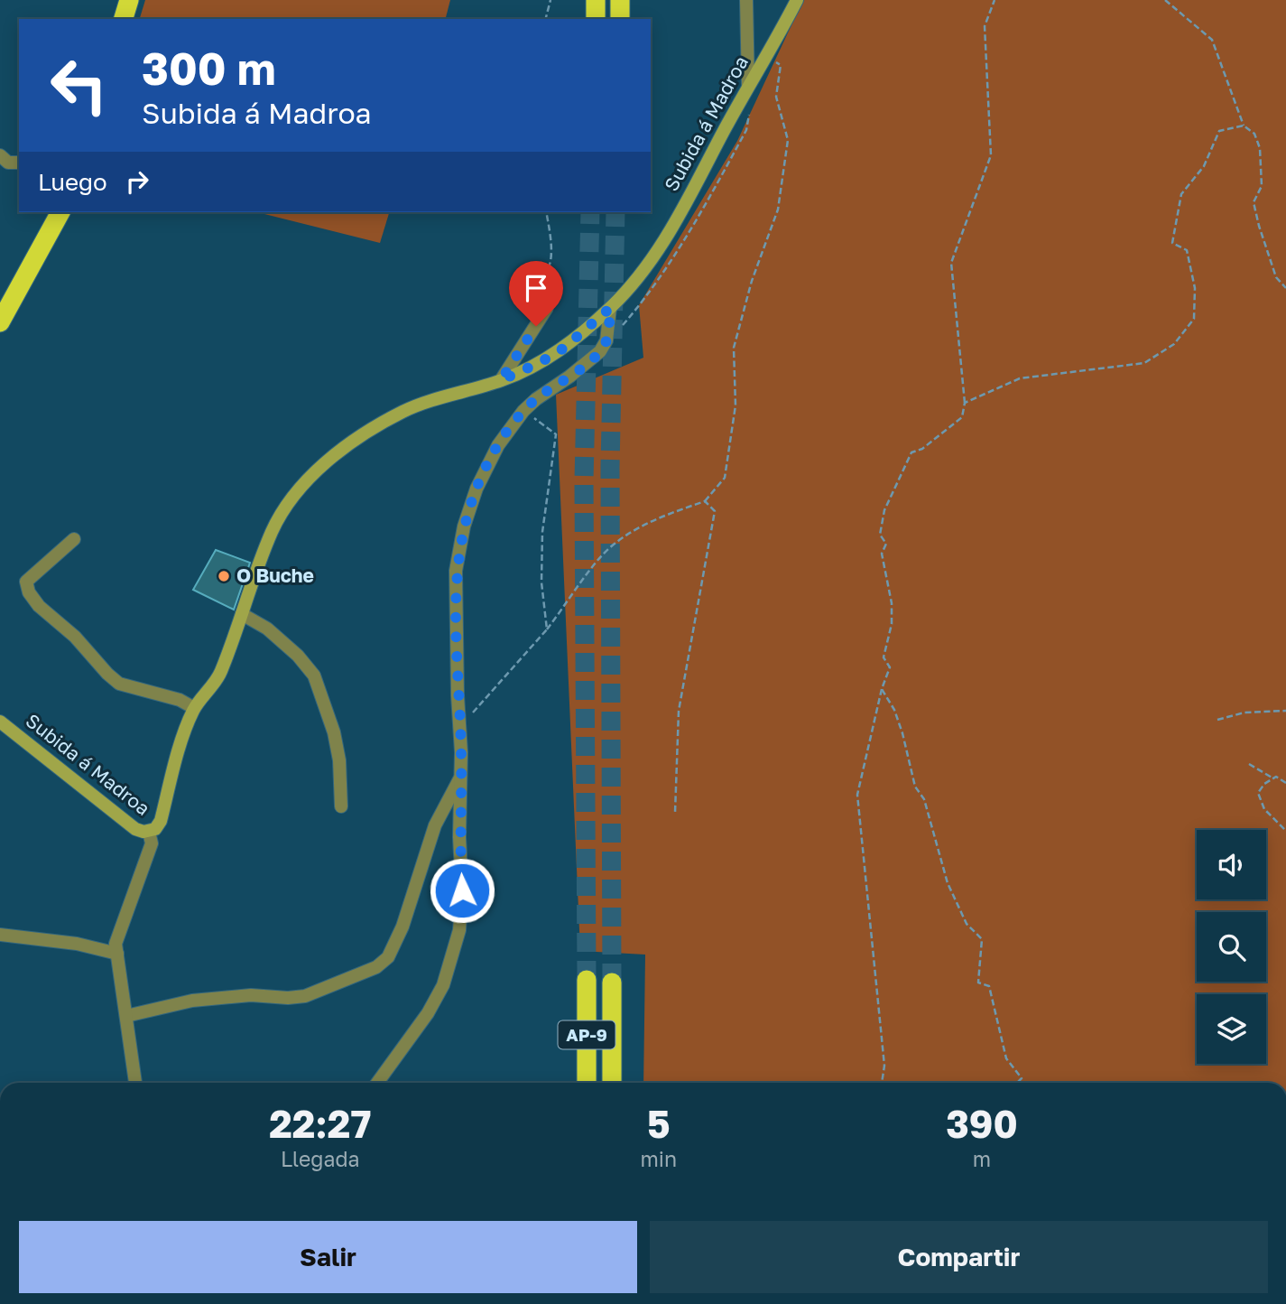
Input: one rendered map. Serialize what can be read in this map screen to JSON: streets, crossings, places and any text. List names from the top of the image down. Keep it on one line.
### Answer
{"streets":{"highway":["AP-9"],"street":["Subida á Madroa"]},"places":["O Buche"],"page":{"turn":["300 m","Subida á Madroa"],"then":"Luego","eta":["22:27","Llegada","5","min","390","m"],"buttons":["Salir","Compartir"]}}
